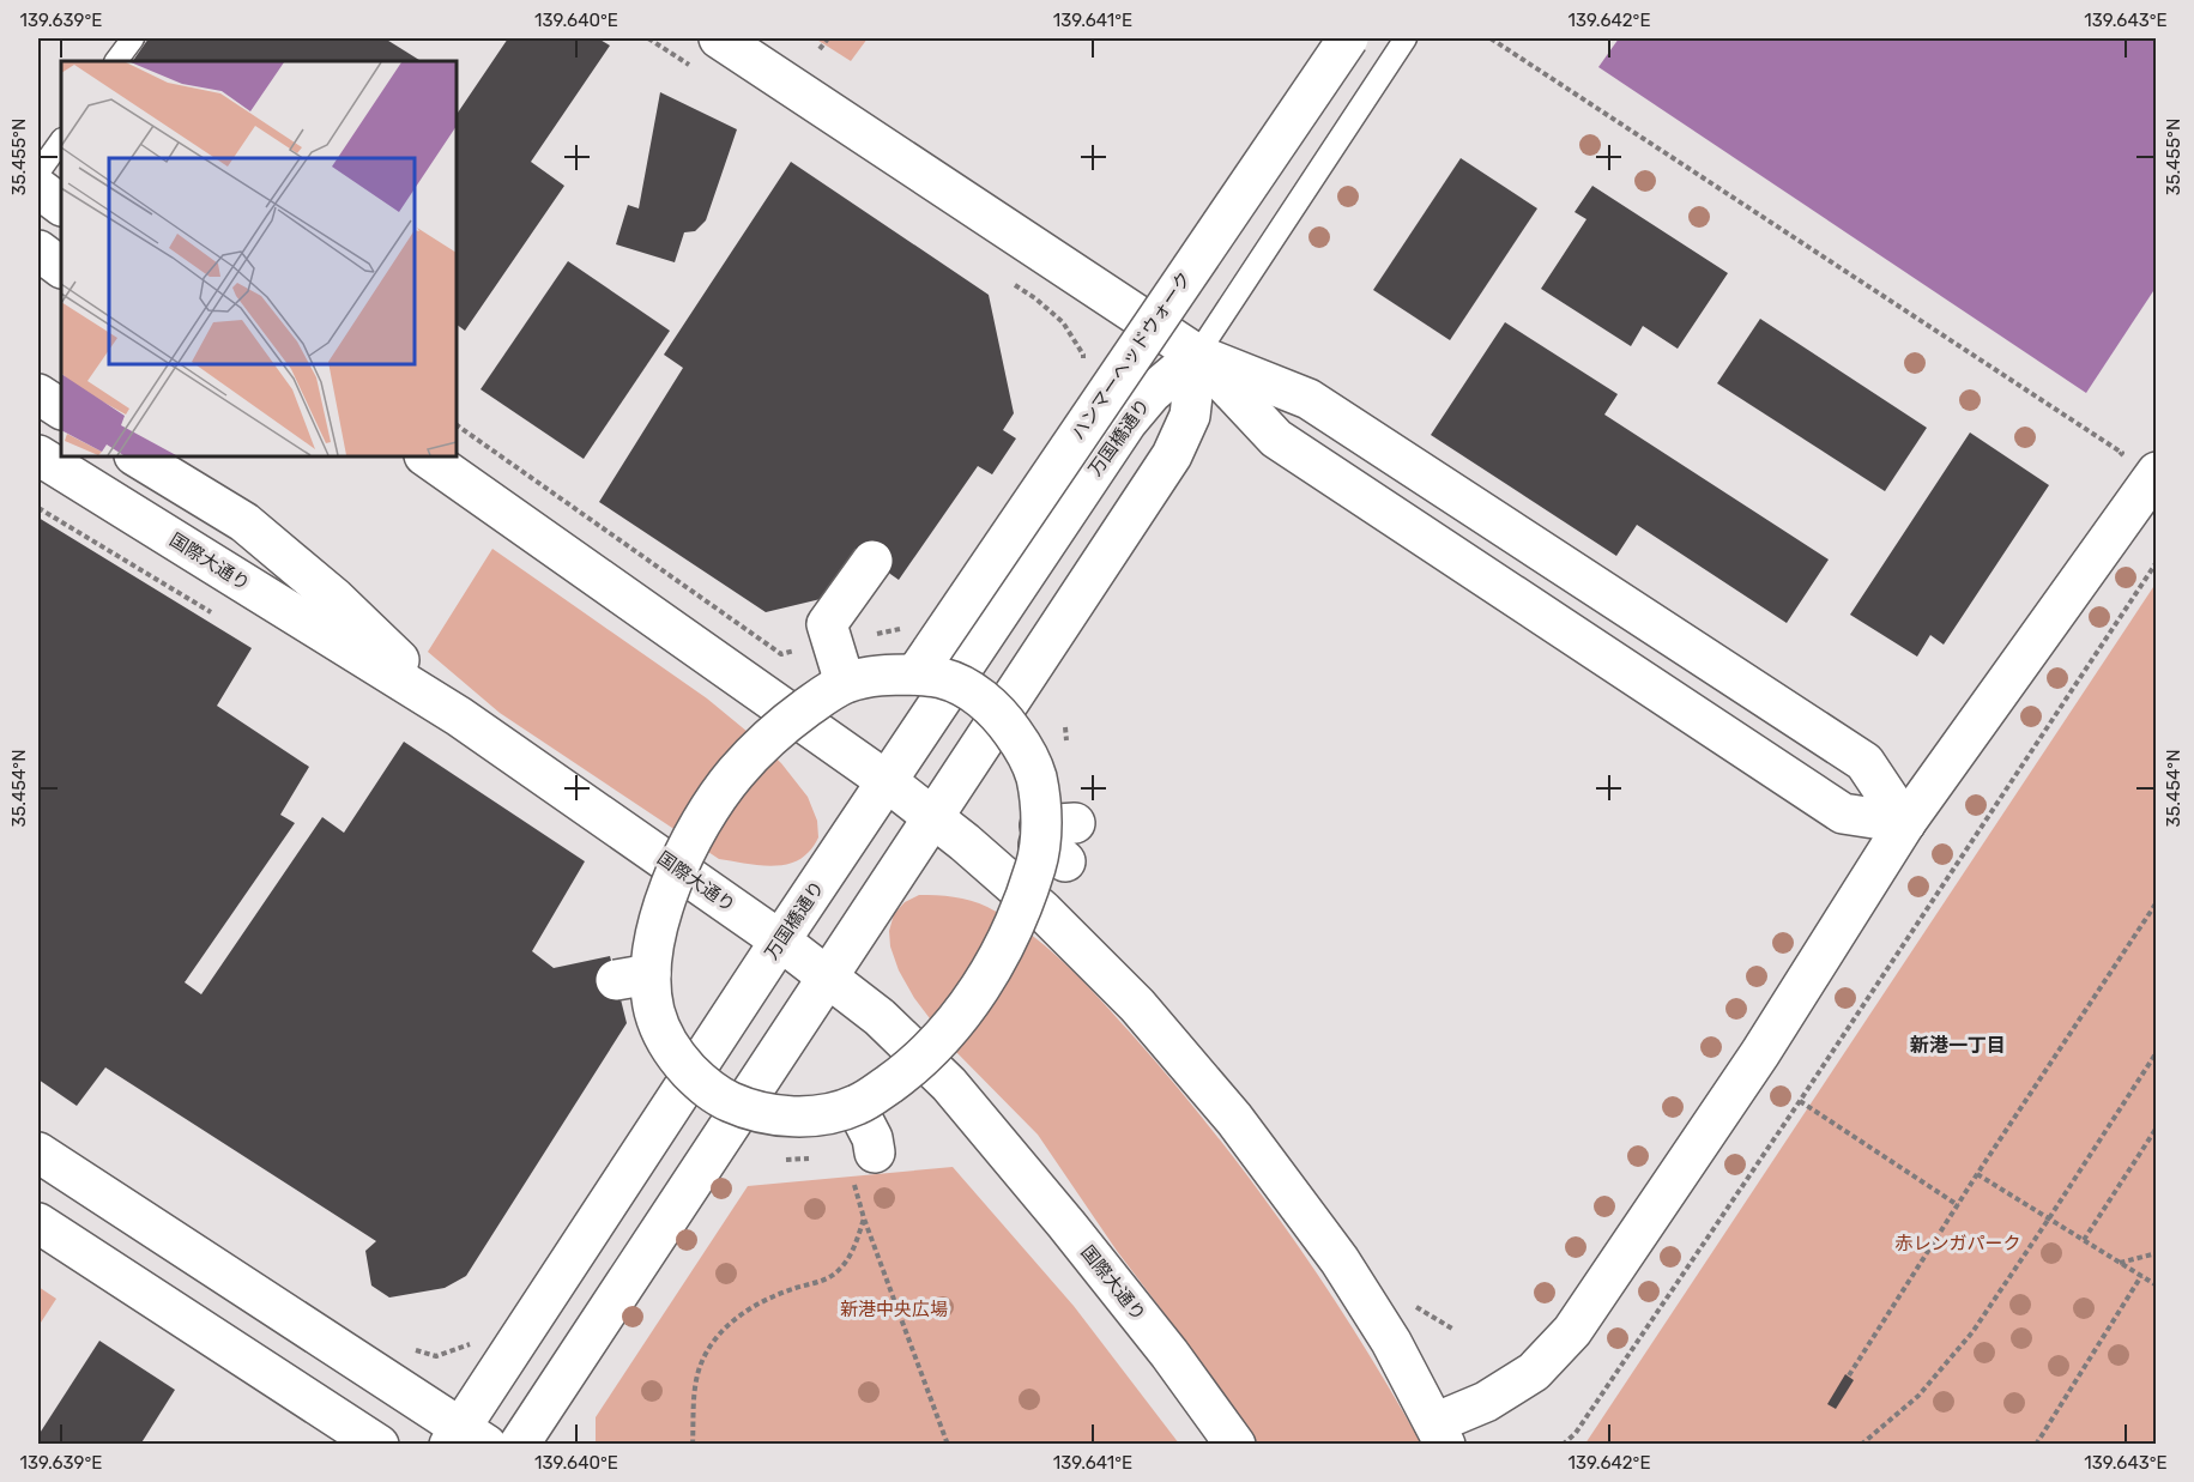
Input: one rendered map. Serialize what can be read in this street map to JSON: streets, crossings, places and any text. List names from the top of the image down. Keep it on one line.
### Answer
{"streets":{"street":["ハンマーヘッドウォーク","万国橋通り","国際大通り"]},"crossings":[["万国橋通り","国際大通り"]],"districts":["新港一丁目"],"parks":["赤レンガパーク","新港中央広場"],"coordinates":["139.639°E","139.640°E","139.641°E","139.642°E","139.643°E","35.455°N","35.454°N"]}
